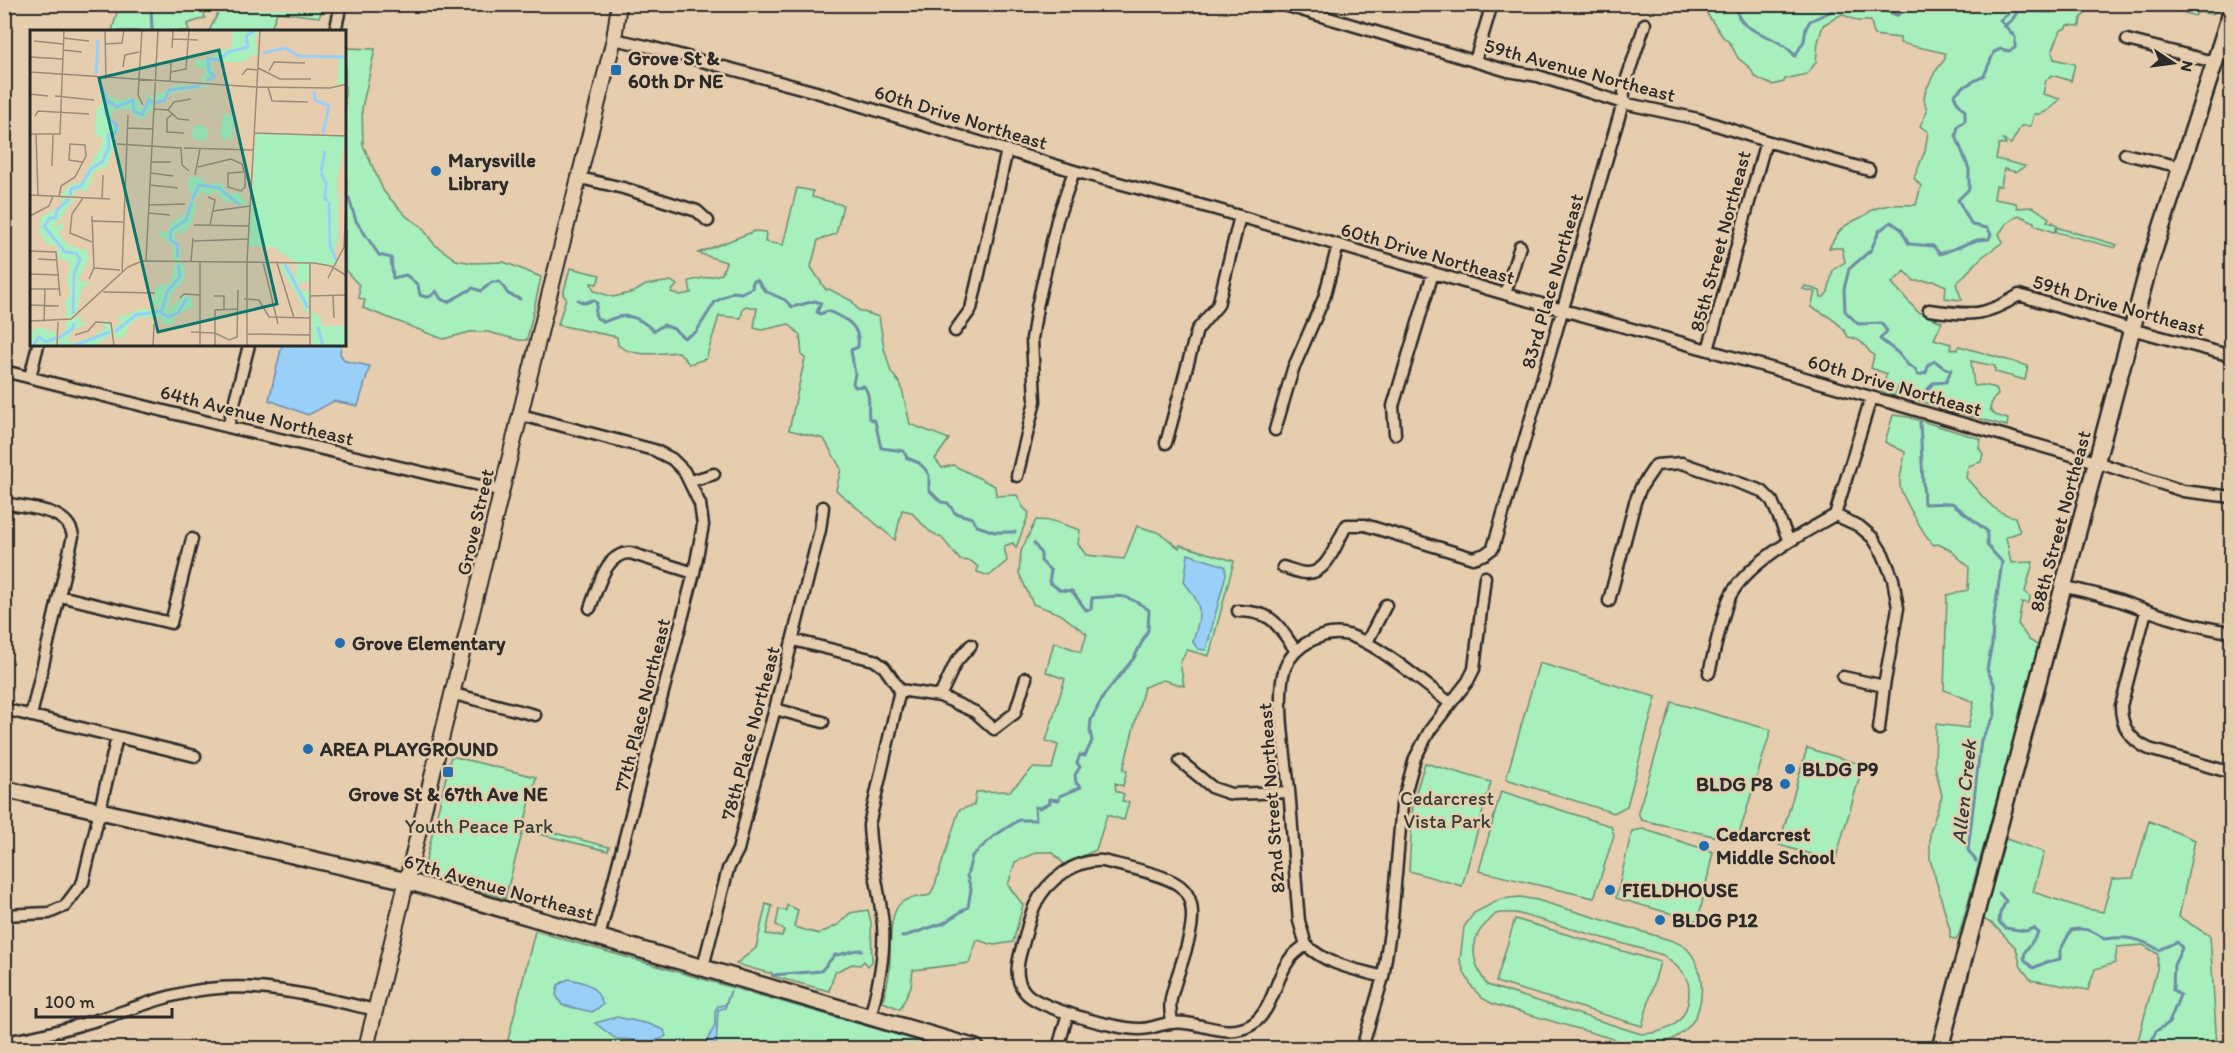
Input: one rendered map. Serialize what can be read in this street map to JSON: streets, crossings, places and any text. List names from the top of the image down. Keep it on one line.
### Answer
{"streets":{"main road":["88th Street Northeast","67th Avenue Northeast"],"street":["59th Avenue Northeast","60th Drive Northeast","85th Street Northeast","83rd Place Northeast","59th Drive Northeast","64th Avenue Northeast","Grove Street","77th Place Northeast","78th Place Northeast","82nd Street Northeast"]},"crossings":[["59th Avenue Northeast","85th Street Northeast"],["59th Avenue Northeast","83rd Place Northeast"],["60th Drive Northeast","85th Street Northeast"],["60th Drive Northeast","83rd Place Northeast"],["60th Drive Northeast","88th Street Northeast"],["60th Drive Northeast","Grove Street"],["59th Drive Northeast","88th Street Northeast"],["64th Avenue Northeast","Grove Street"],["Grove Street","67th Avenue Northeast"],["77th Place Northeast","67th Avenue Northeast"],["78th Place Northeast","67th Avenue Northeast"]],"water":["Allen Creek"],"parks":["Cedarcrest Vista Park","Youth Peace Park"],"places":{"transit":["Grove St & 60th Dr NE","Grove St & 67th Ave NE"],"other":["Marysville Library","Grove Elementary","AREA PLAYGROUND","BLDG P9","BLDG P8","Cedarcrest Middle School","FIELDHOUSE","BLDG P12"]},"scale_bar":"100 m","north":"right"}
